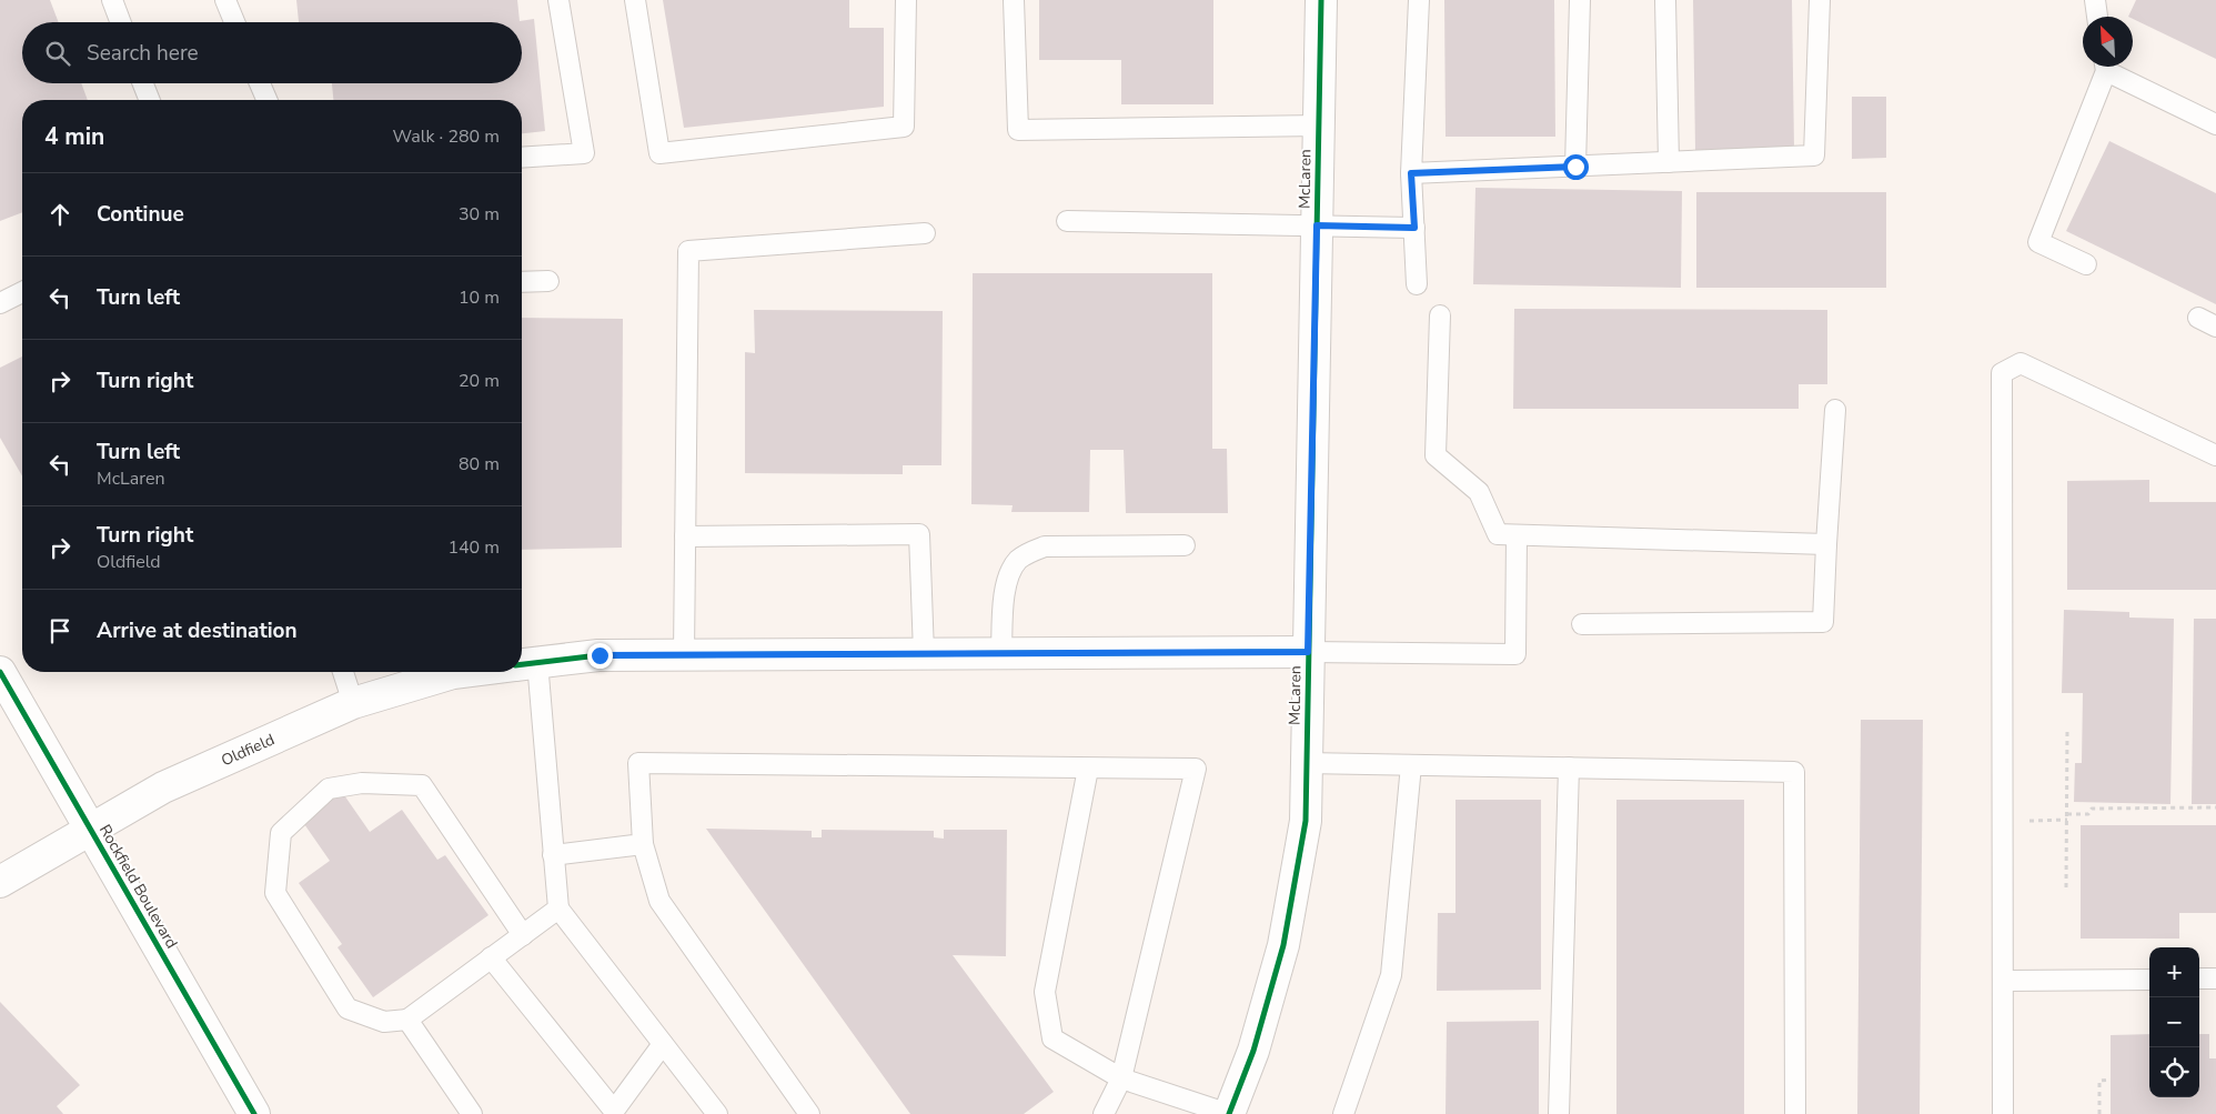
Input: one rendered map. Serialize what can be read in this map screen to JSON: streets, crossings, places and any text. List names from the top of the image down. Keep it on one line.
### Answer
{"streets":{"street":["McLaren","Oldfield","Rockfield Boulevard"]},"crossings":[["McLaren","Oldfield"],["Oldfield","Rockfield Boulevard"]],"north":"top left","page":{"search":"Search here","heading":["4 min","Walk · 280 m"],"list":[["Continue","30 m"],["Turn left","10 m"],["Turn right","20 m"],["Turn left","McLaren","80 m"],["Turn right","Oldfield","140 m"],"Arrive at destination"],"map_buttons":["+","−"]}}
